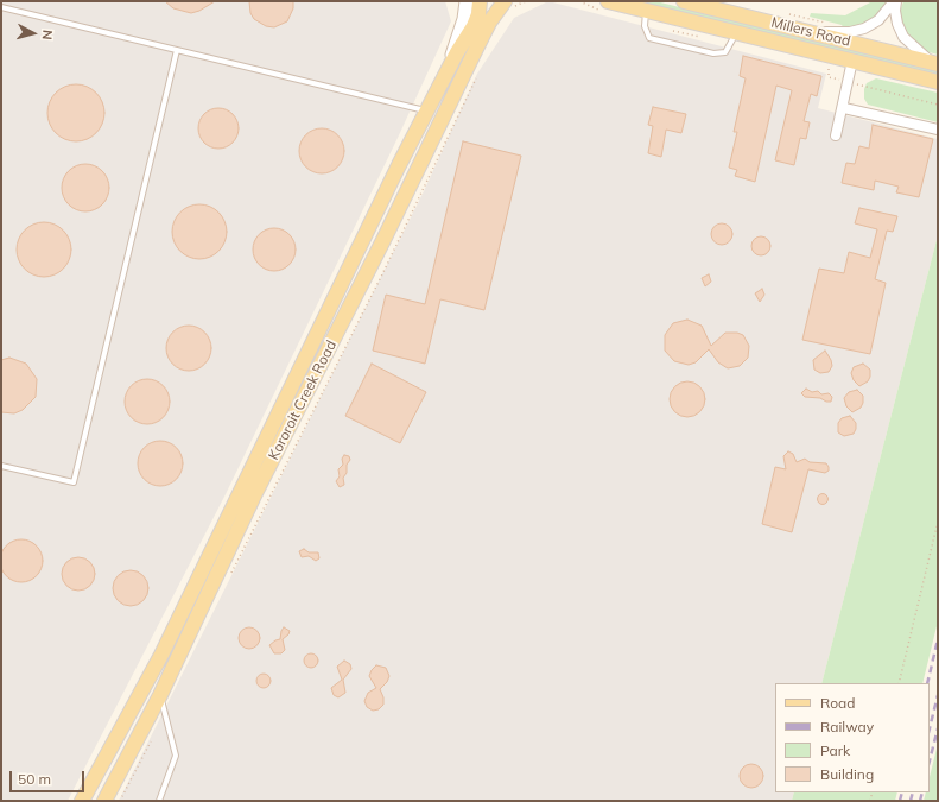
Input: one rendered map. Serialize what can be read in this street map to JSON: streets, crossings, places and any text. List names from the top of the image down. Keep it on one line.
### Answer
{"streets":{"main road":["Millers Road","Kororoit Creek Road"]},"legend":["Road","Railway","Park","Building"],"scale_bar":"50 m","north":"right"}
